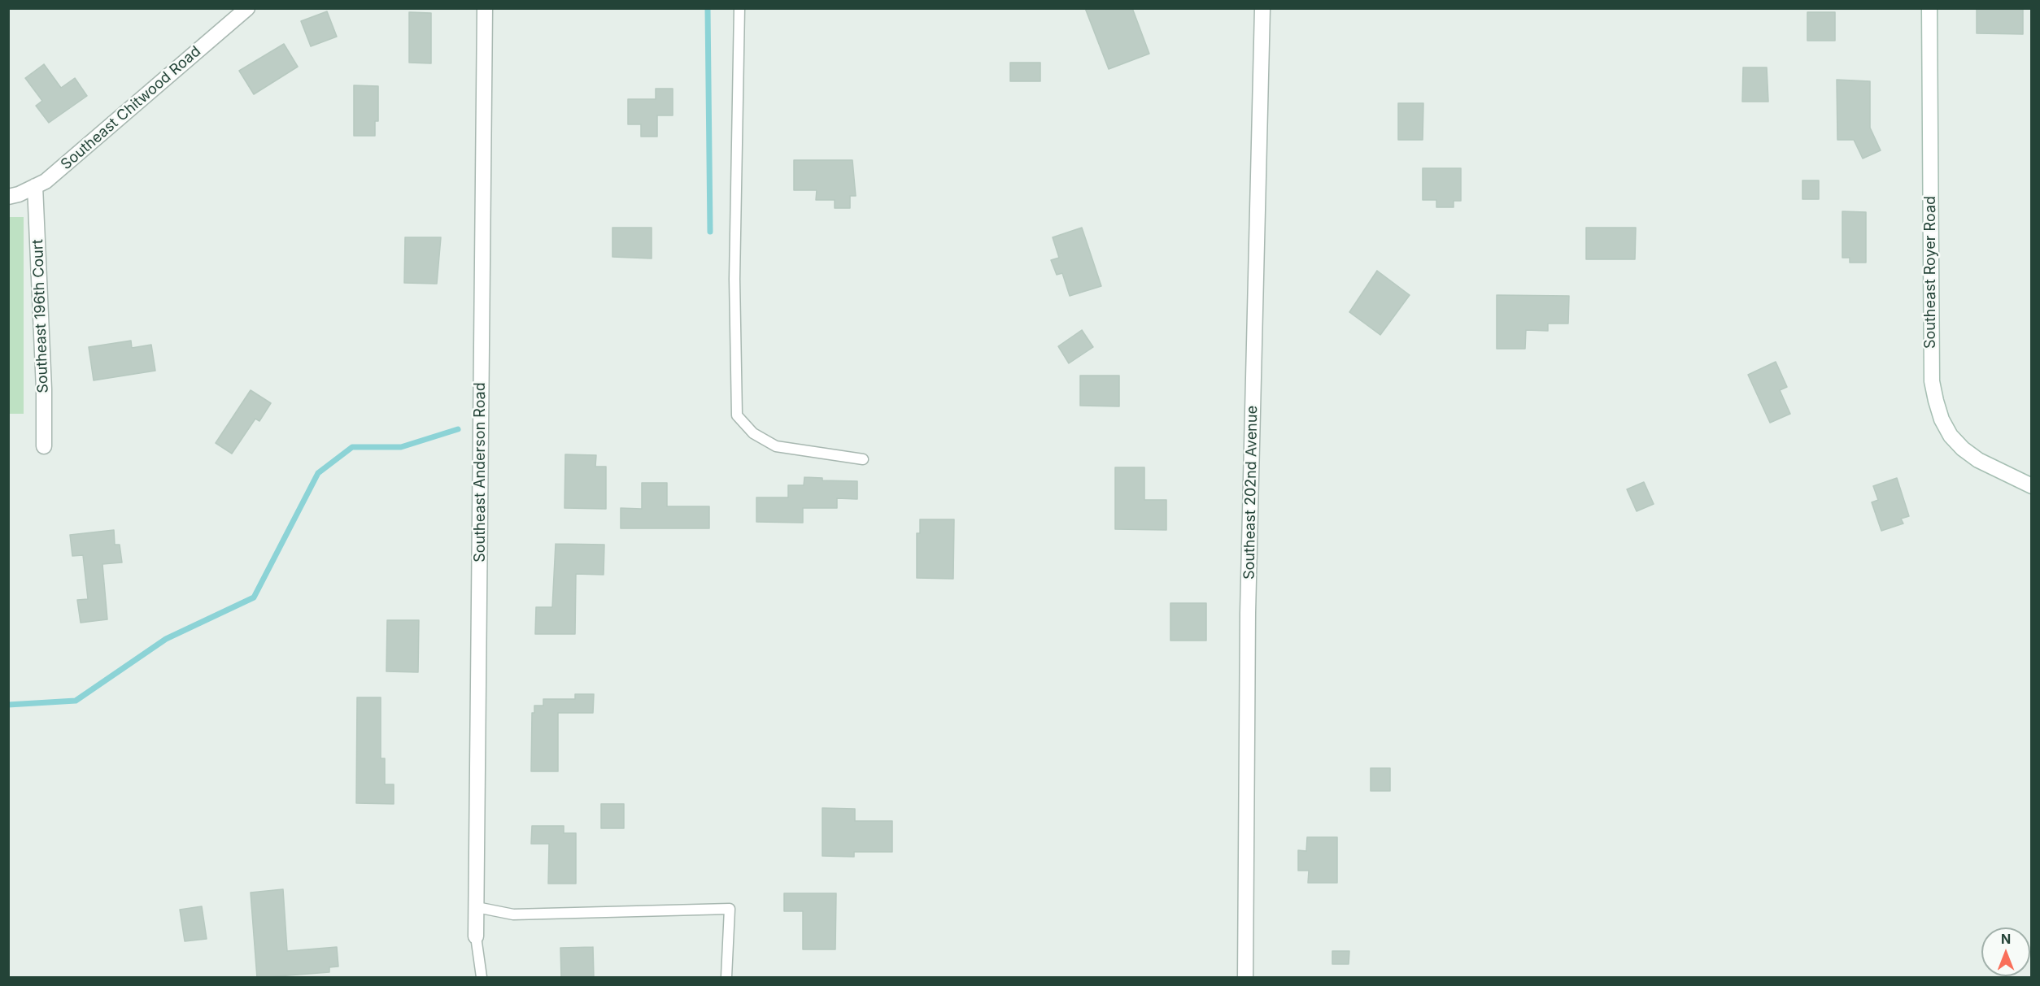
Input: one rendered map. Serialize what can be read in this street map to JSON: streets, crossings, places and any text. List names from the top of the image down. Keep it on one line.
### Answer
{"streets":{"street":["Southeast Chitwood Road","Southeast Royer Road","Southeast 196th Court","Southeast Anderson Road","Southeast 202nd Avenue"]},"crossings":[["Southeast Chitwood Road","Southeast 196th Court"]],"north":"top"}
